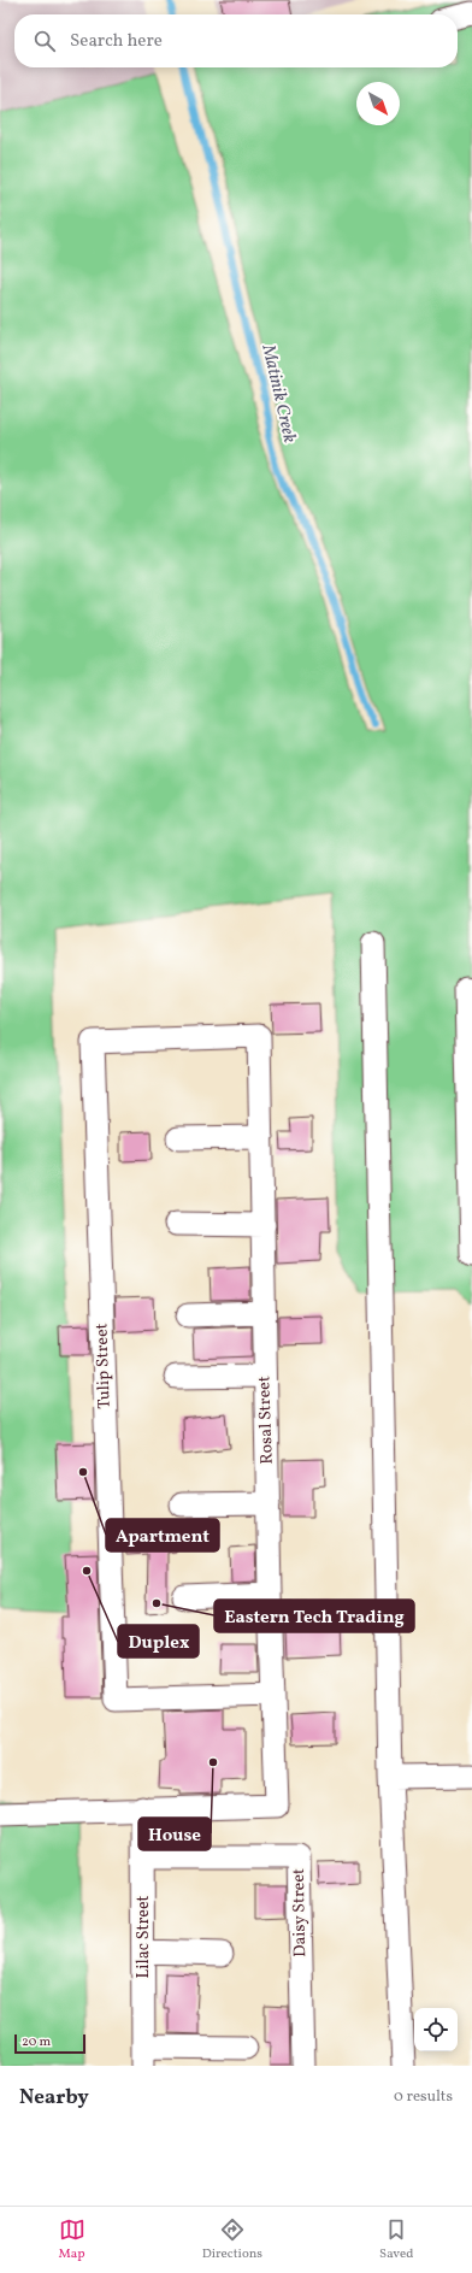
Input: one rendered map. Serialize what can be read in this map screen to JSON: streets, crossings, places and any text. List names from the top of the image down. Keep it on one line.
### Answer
{"streets":{"street":["Tulip Street","Rosal Street","Daisy Street","Lilac Street"]},"crossings":[["Tulip Street","Rosal Street"],["Rosal Street","Lilac Street"],["Daisy Street","Lilac Street"]],"water":["Matinik Creek"],"places":["Apartment","Duplex","Eastern Tech Trading","House"],"scale_bar":"20 m","north":"bottom right","page":{"search":"Search here","scale":"20 m","heading":["Nearby","0 results"],"nav":["Map","Directions","Saved"]}}
